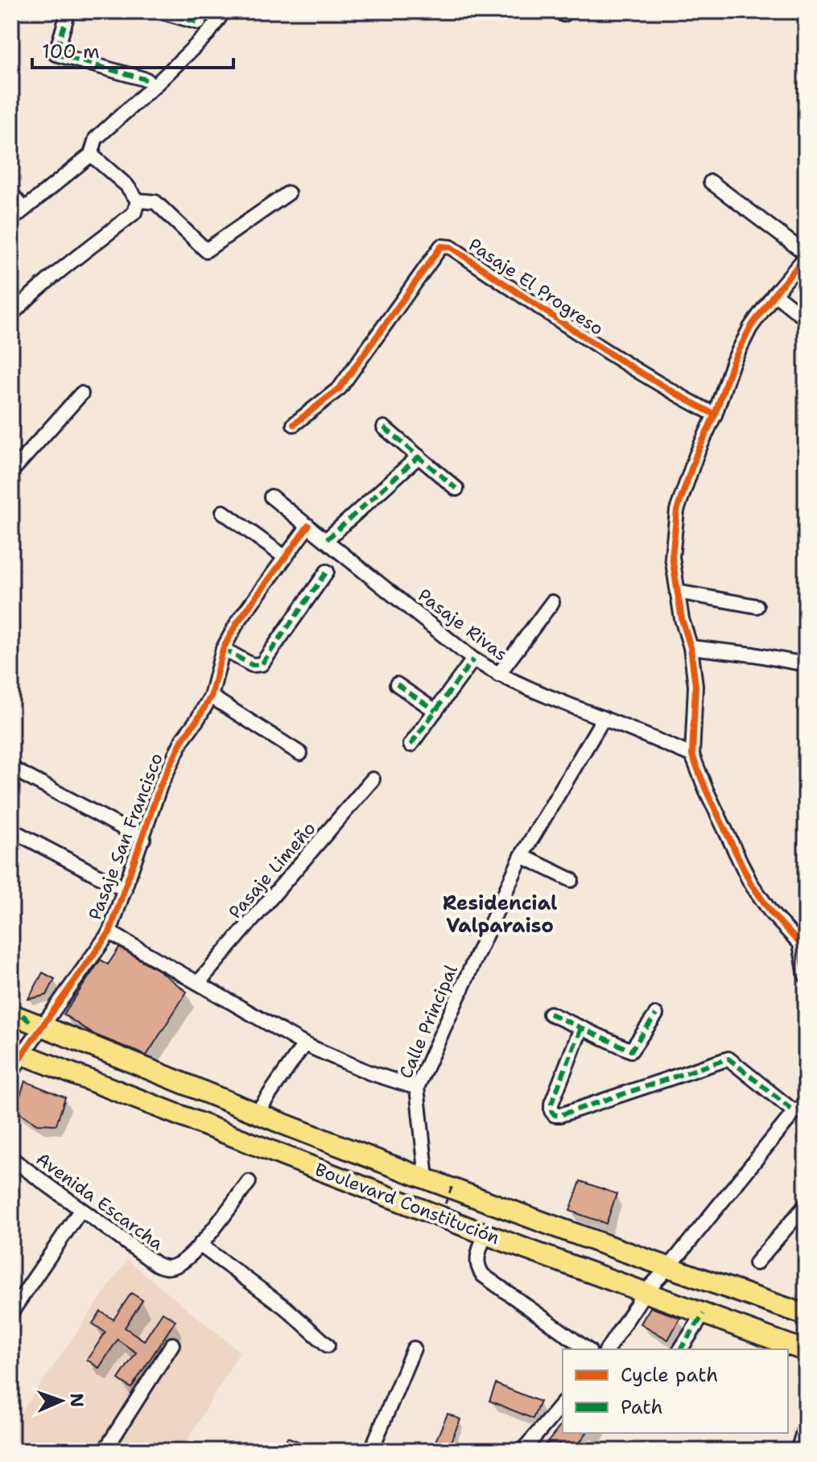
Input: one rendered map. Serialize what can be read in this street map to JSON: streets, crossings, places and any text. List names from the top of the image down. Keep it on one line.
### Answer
{"streets":{"highway":["Boulevard Constitución"],"street":["Pasaje El Progreso","Pasaje Rivas","Pasaje San Francisco","Pasaje Limeño","Calle Principal","Avenida Escarcha"]},"crossings":[["Pasaje Rivas","Pasaje San Francisco"],["Pasaje Rivas","Calle Principal"],["Pasaje San Francisco","Boulevard Constitución"],["Calle Principal","Boulevard Constitución"]],"districts":["Residencial Valparaiso"],"legend":["Cycle path","Path"],"scale_bar":"100 m","north":"right"}
